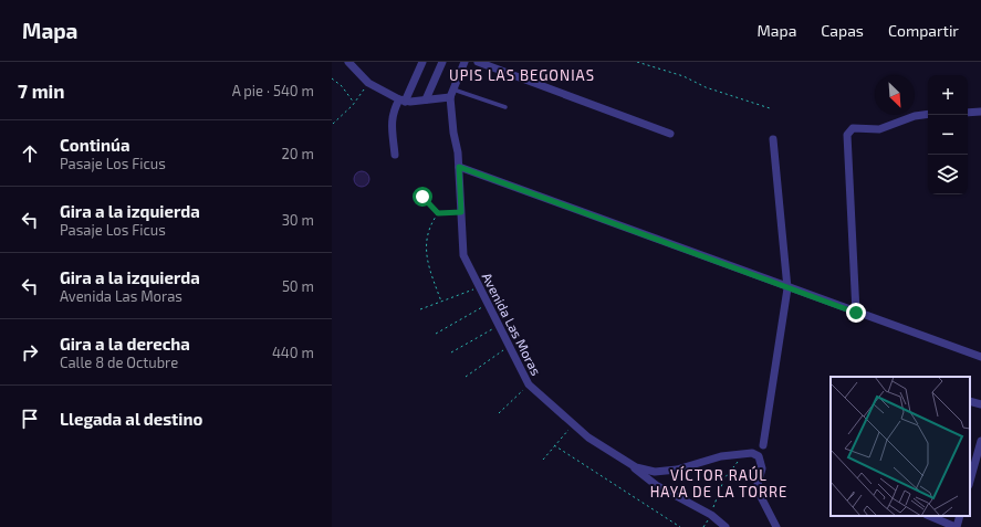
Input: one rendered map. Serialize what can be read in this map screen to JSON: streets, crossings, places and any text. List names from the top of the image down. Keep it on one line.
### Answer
{"streets":{"street":["Avenida Las Moras"]},"districts":["UPIS LAS BEGONIAS","VÍCTOR RAÚL HAYA DE LA TORRE"],"north":"bottom right","page":{"header":"Mapa","nav":["Mapa","Capas","Compartir"],"heading":["7 min","A pie · 540 m"],"map_buttons":["+","−"],"list":[["Continúa","Pasaje Los Ficus","20 m"],["Gira a la izquierda","Pasaje Los Ficus","30 m"],["Gira a la izquierda","Avenida Las Moras","50 m"],["Gira a la derecha","Calle 8 de Octubre","440 m"],"Llegada al destino"]}}
